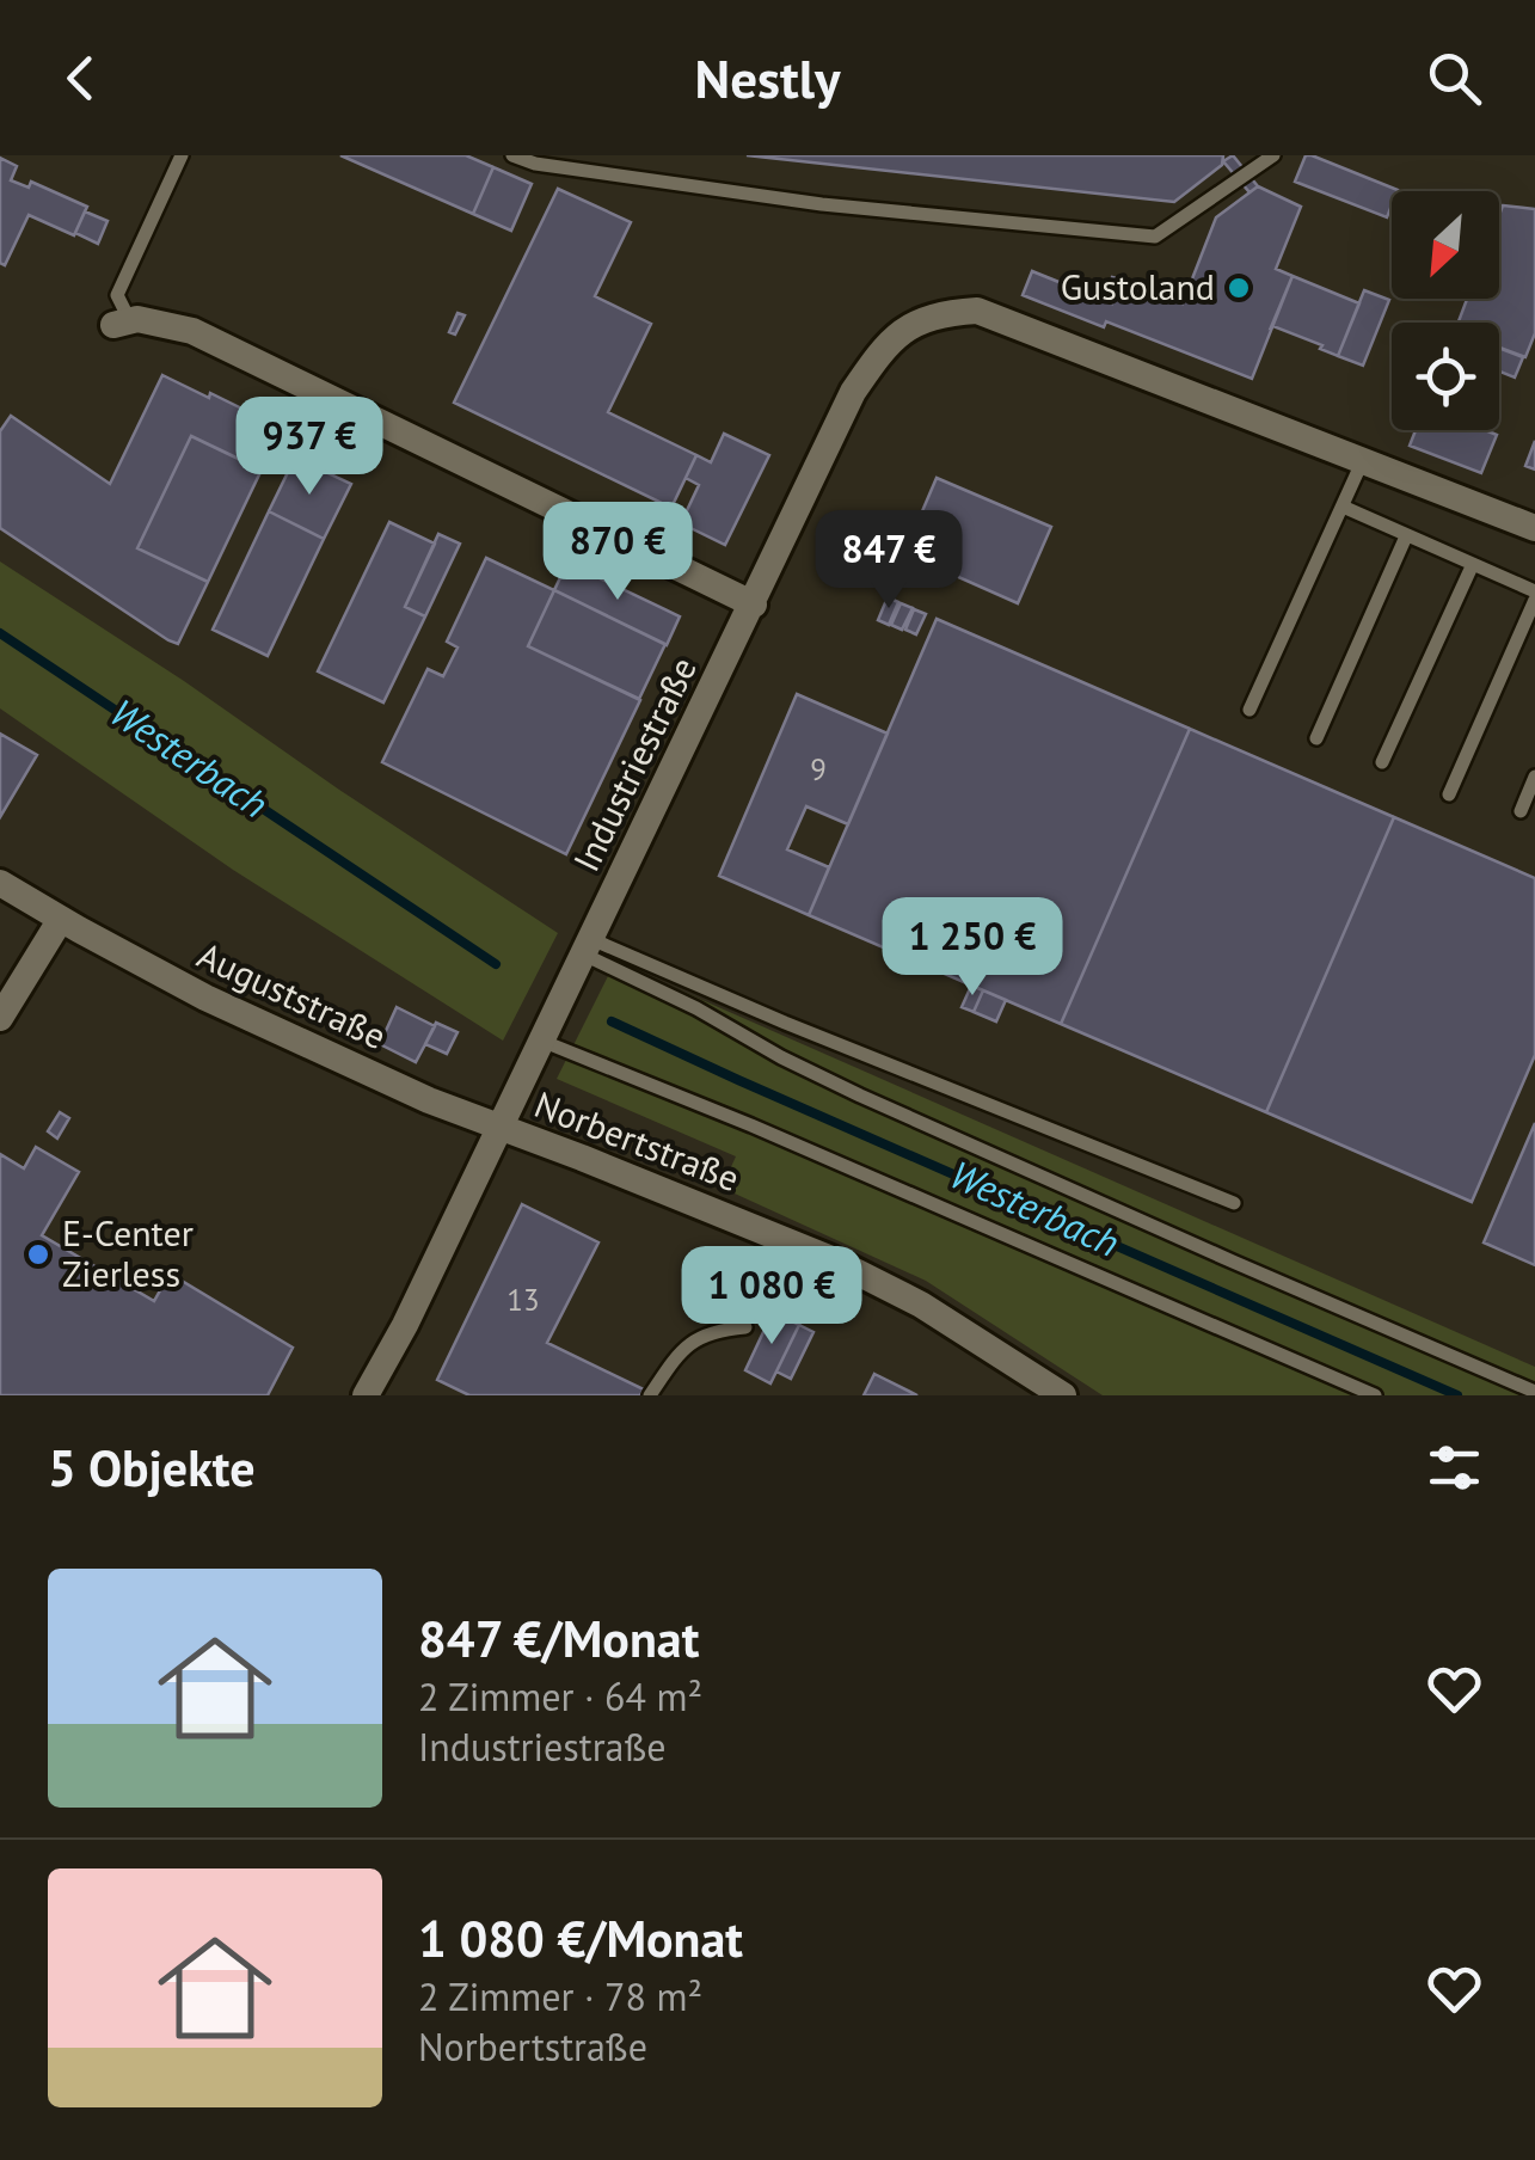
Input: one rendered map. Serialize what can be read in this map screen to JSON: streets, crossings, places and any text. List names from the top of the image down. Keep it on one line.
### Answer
{"streets":{"street":["Industriestraße","Auguststraße","Norbertstraße"]},"crossings":[["Industriestraße","Auguststraße"],["Industriestraße","Norbertstraße"],["Auguststraße","Norbertstraße"]],"water":["Westerbach"],"places":["Gustoland","E-Center Zierless"],"house_numbers":["9","13"],"north":"bottom left","page":{"header":"Nestly","price":["937 €","870 €","847 €","1 250 €","1 080 €"],"heading":"5 Objekte","list":[{"name":"847 €/Monat","note":"2 Zimmer · 64 m² · Industriestraße"},{"name":"1 080 €/Monat","note":"2 Zimmer · 78 m² · Norbertstraße"}]}}
